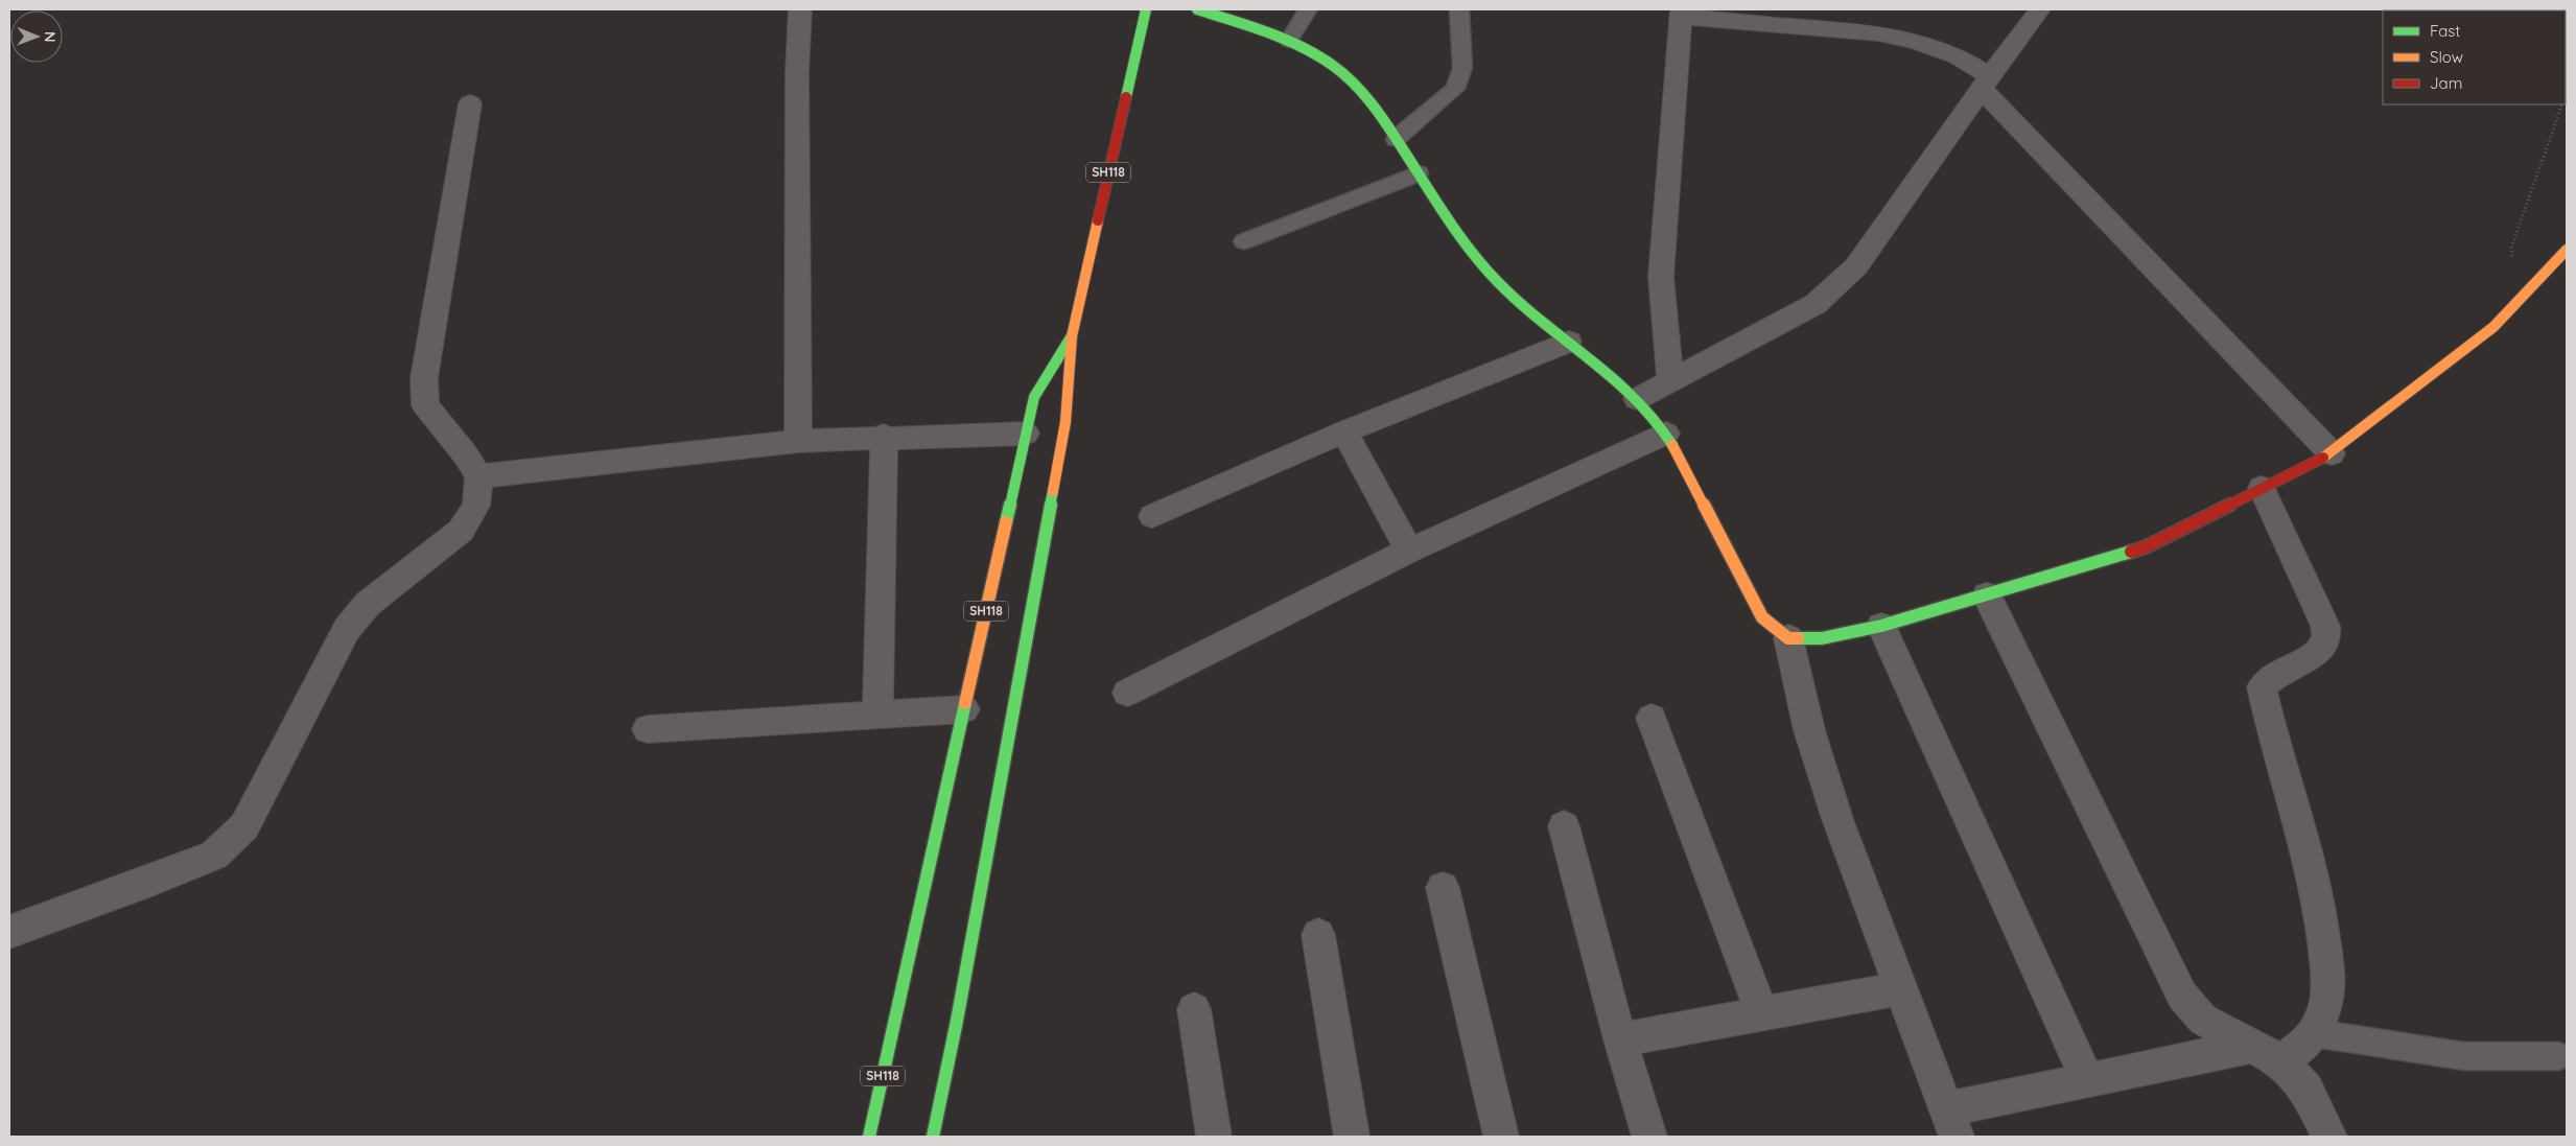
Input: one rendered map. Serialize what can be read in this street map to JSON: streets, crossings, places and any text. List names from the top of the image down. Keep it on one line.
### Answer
{"streets":{"street":["SH118"]},"legend":["Fast","Slow","Jam"],"north":"right"}
